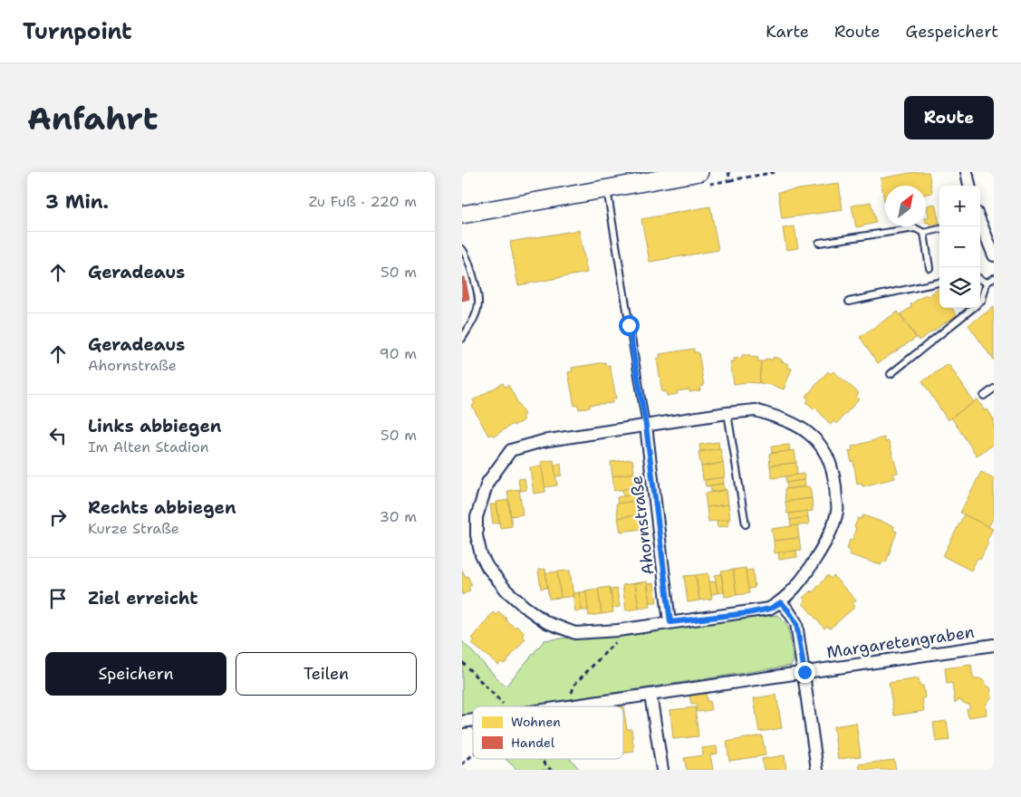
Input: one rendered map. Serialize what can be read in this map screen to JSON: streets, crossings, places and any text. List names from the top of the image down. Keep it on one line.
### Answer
{"streets":{"street":["Ahornstraße","Margaretengraben"]},"legend":["Wohnen","Handel"],"north":"top right","page":{"header":"Turnpoint","nav":["Karte","Route","Gespeichert"],"buttons":["Route",["Speichern","Teilen"]],"title":"Anfahrt","heading":["3 Min.","Zu Fuß · 220 m"],"map_buttons":["+","−"],"list":[["Geradeaus","50 m"],["Geradeaus","Ahornstraße","90 m"],["Links abbiegen","Im Alten Stadion","50 m"],["Rechts abbiegen","Kurze Straße","30 m"],"Ziel erreicht"]}}
